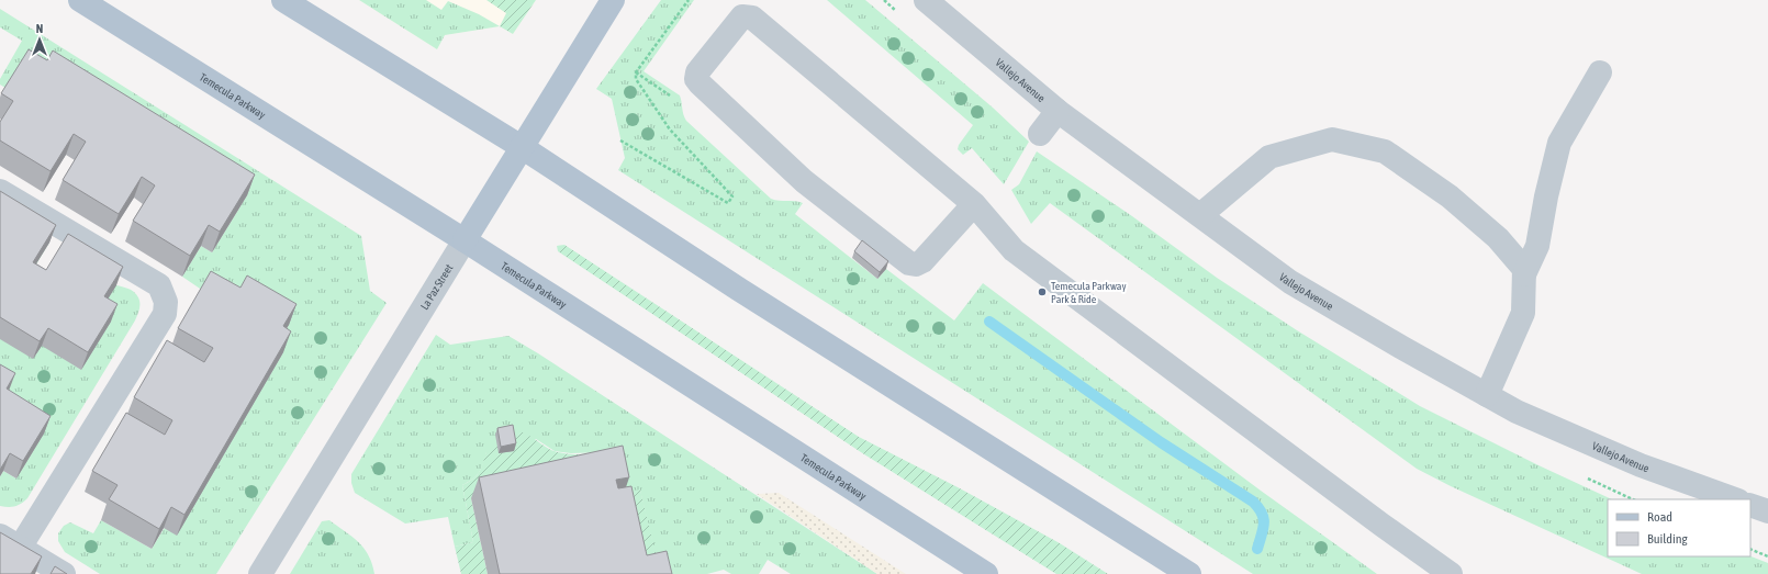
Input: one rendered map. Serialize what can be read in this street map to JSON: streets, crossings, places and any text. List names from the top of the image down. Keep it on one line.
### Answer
{"streets":{"main road":["Temecula Parkway","La Paz Street"],"street":["Vallejo Avenue"]},"crossings":[["Temecula Parkway","La Paz Street"]],"places":["Temecula Parkway Park & Ride"],"legend":["Road","Building"],"north":"top"}
